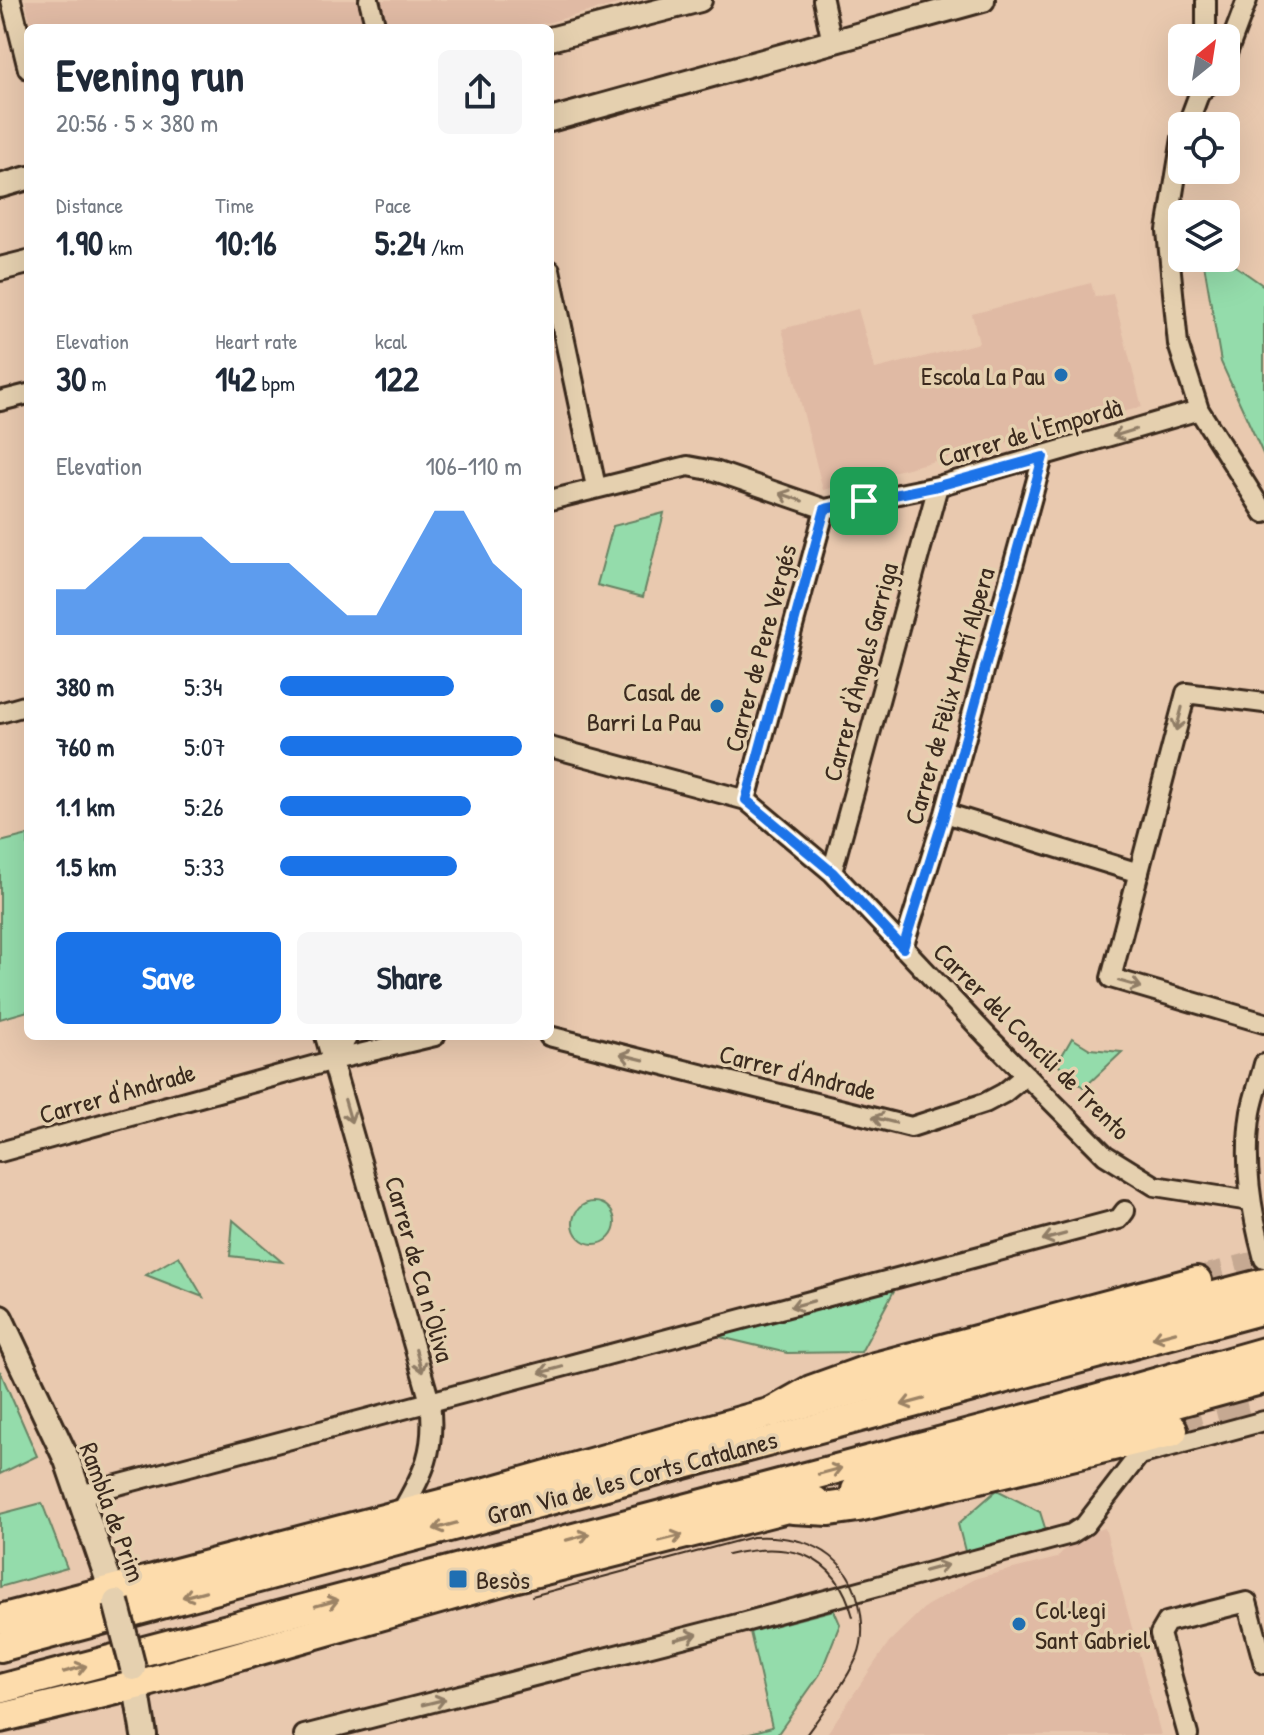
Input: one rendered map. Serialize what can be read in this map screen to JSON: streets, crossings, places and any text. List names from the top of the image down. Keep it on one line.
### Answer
{"streets":{"main road":["Gran Via de les Corts Catalanes","Rambla de Prim"],"street":["Carrer de l'Empordà","Carrer de Pere Vergés","Carrer d'Àngels Garriga","Carrer de Fèlix Martí Alpera","Carrer del Concili de Trento","Carrer d'Andrade","Carrer de Ca n'Oliva"]},"crossings":[["Carrer de l'Empordà","Carrer de Pere Vergés"],["Carrer de l'Empordà","Carrer d'Àngels Garriga"],["Carrer de l'Empordà","Carrer de Fèlix Martí Alpera"],["Carrer de Pere Vergés","Carrer del Concili de Trento"],["Carrer d'Àngels Garriga","Carrer del Concili de Trento"],["Carrer de Fèlix Martí Alpera","Carrer del Concili de Trento"],["Carrer del Concili de Trento","Carrer d'Andrade"],["Carrer d'Andrade","Carrer de Ca n'Oliva"]],"one_way":["Carrer de l'Empordà","Carrer de Ca n'Oliva"],"places":{"other":["Escola La Pau","Casal de Barri La Pau","Col·legi Sant Gabriel"],"transit":["Besòs"]},"north":"top right","page":{"heading":["Evening run","20:56 · 5 × 380 m"],"stats":[["Distance","1.90 km"],["Time","10:16"],["Pace","5:24 /km"],["Elevation","30 m"],["Heart rate","142 bpm"],["kcal","122"]],"chart":["Elevation","106–110 m"],"list":[{"name":"380 m","note":"5:34"},{"name":"760 m","note":"5:07"},{"name":"1.1 km","note":"5:26"},{"name":"1.5 km","note":"5:33"}],"buttons":["Save","Share"]}}
